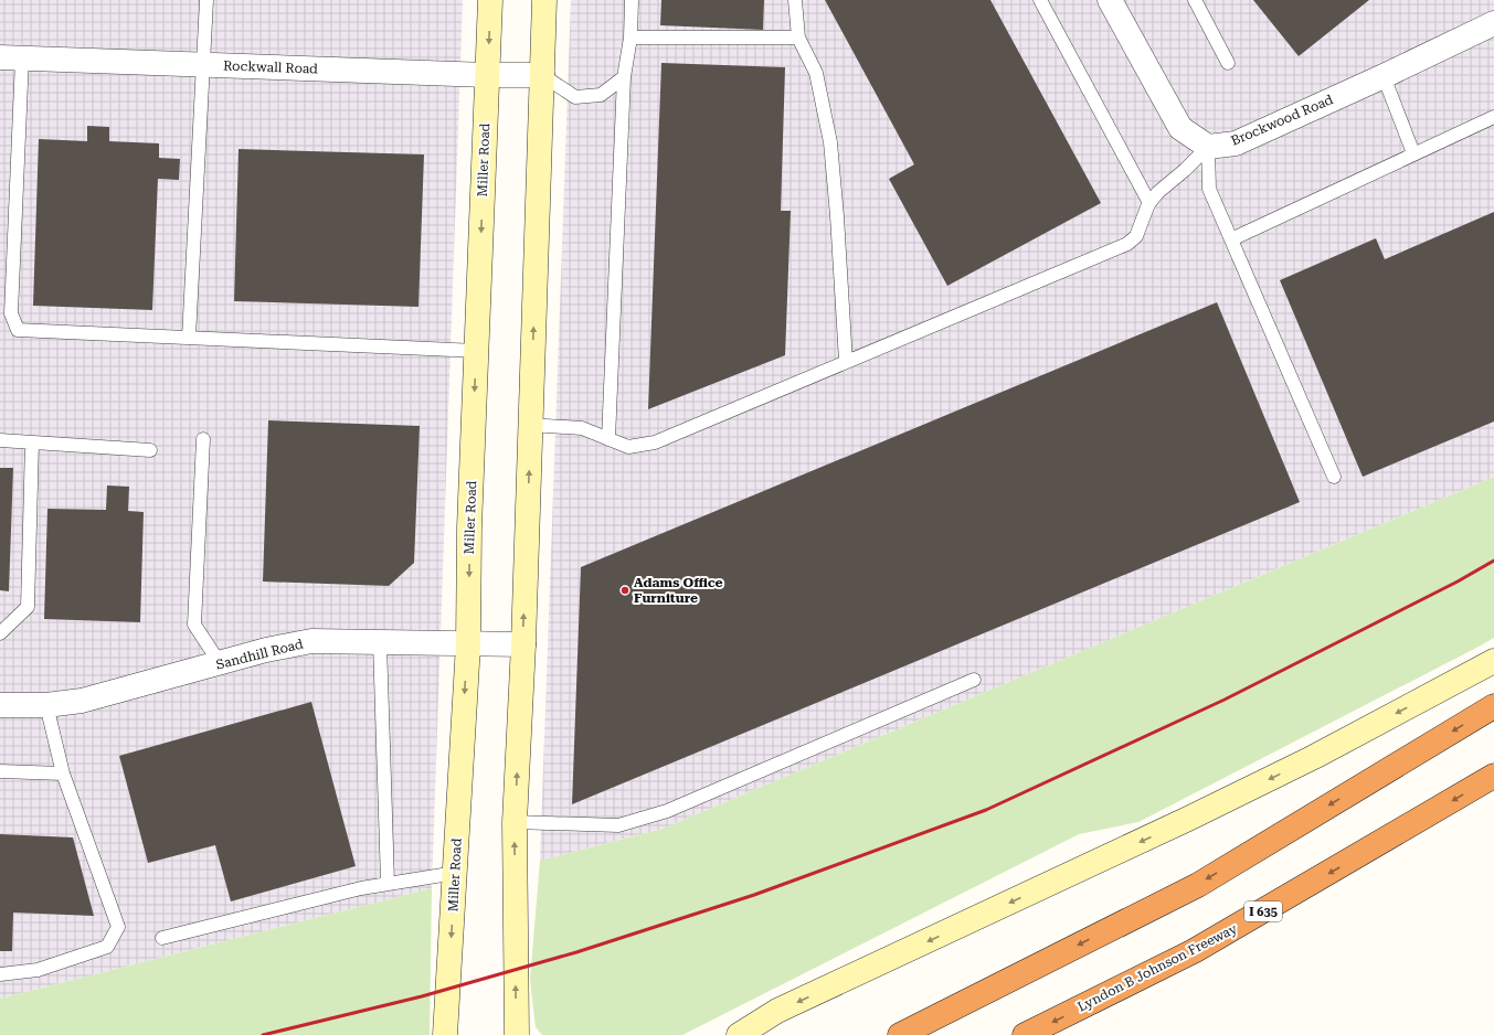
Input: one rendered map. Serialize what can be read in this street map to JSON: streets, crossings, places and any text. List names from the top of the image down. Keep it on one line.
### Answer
{"streets":{"highway":["I 635","Lyndon B Johnson Freeway"],"main road":["Miller Road"],"street":["Rockwall Road","Brockwood Road","Sandhill Road"]},"crossings":[["Rockwall Road","Miller Road"],["Miller Road","Sandhill Road"]],"places":["Adams Office Furniture"]}
